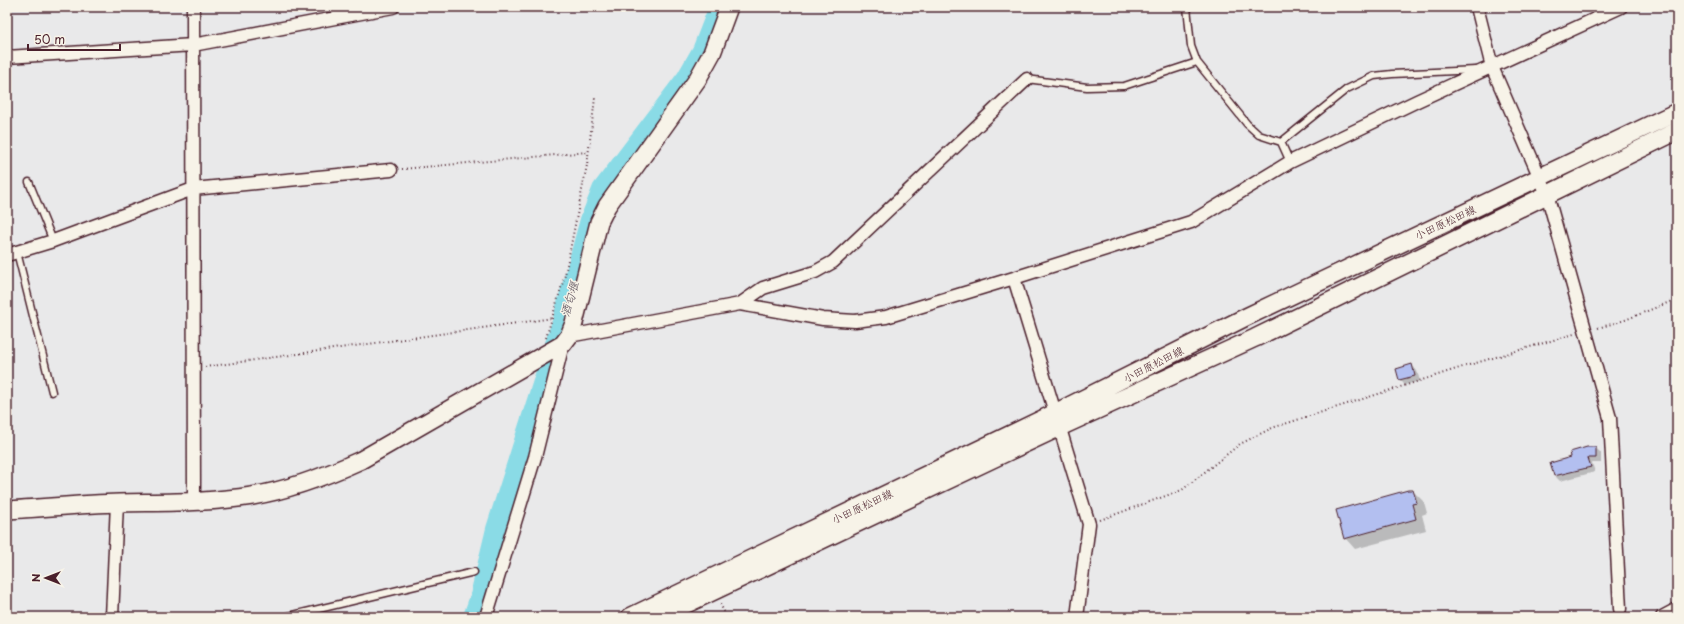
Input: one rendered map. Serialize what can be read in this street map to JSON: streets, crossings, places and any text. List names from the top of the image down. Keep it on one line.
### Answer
{"streets":{"main road":["小田原松田線"]},"water":["酒匂堰"],"scale_bar":"50 m","north":"left"}
